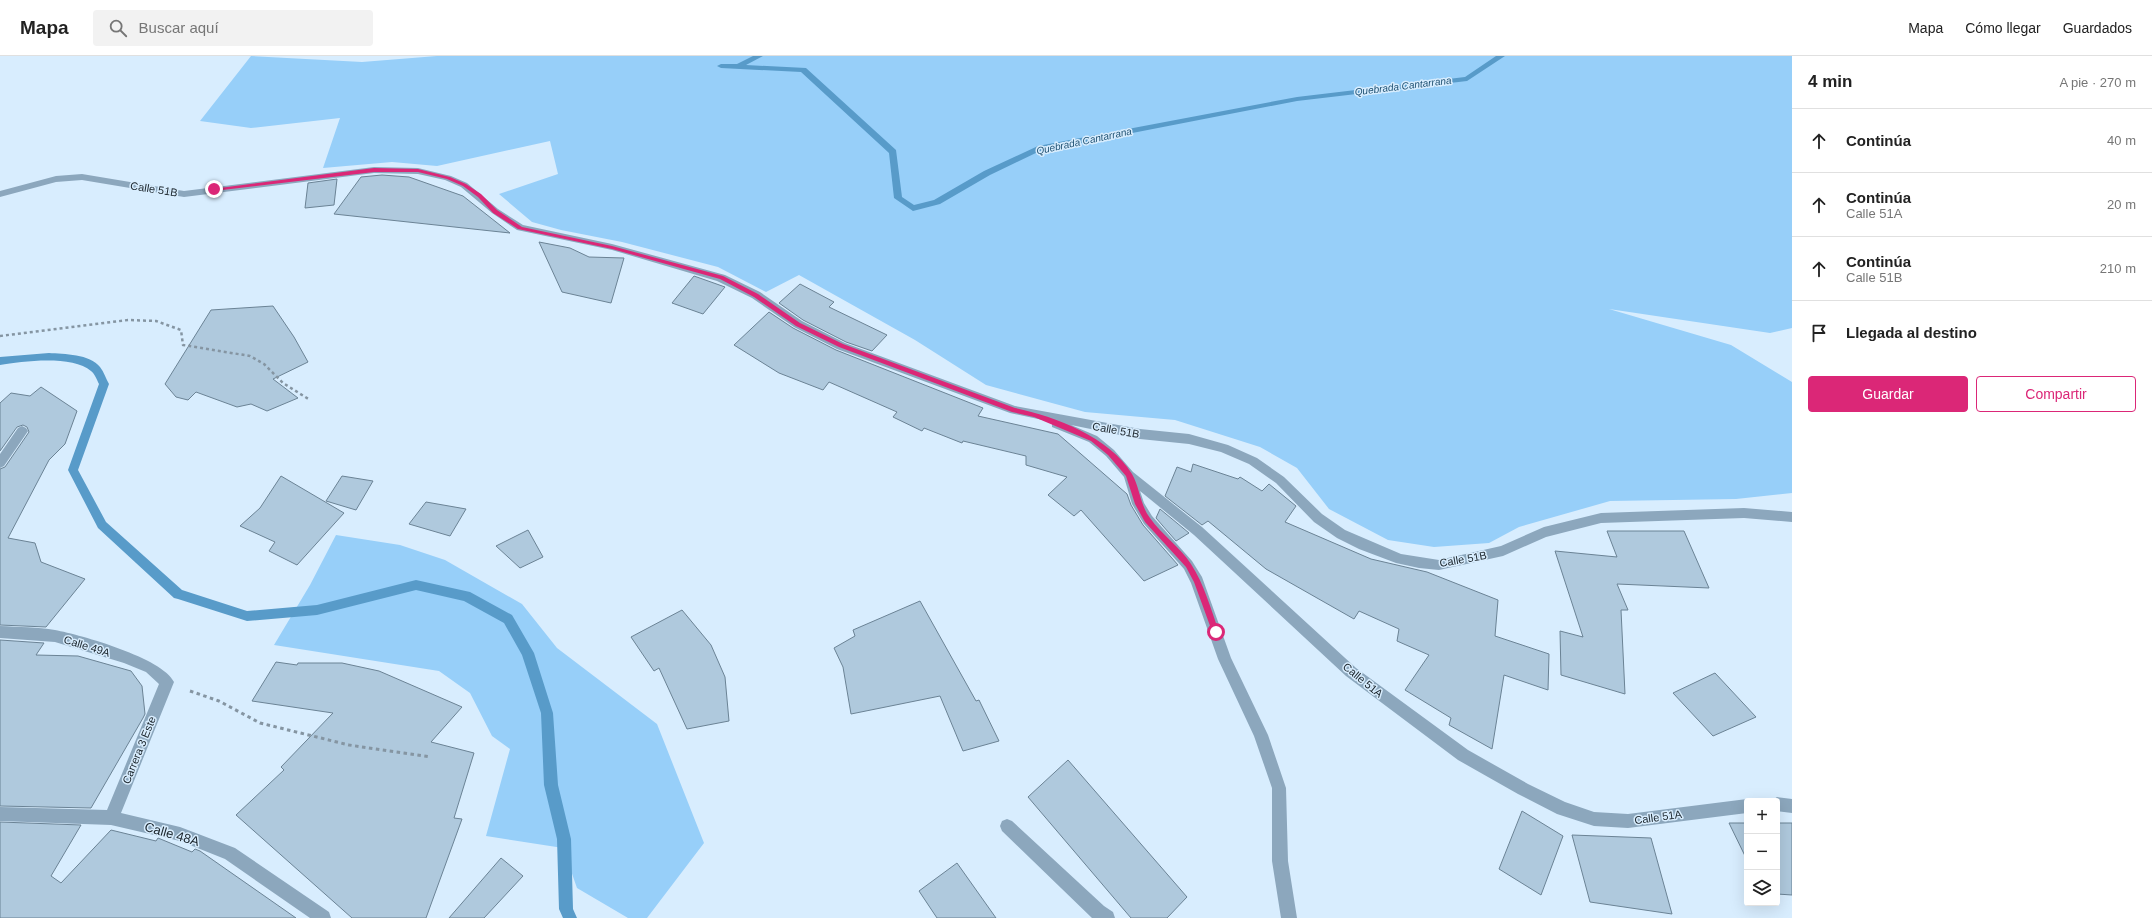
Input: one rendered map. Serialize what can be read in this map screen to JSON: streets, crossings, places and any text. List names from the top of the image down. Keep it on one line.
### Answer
{"streets":{"street":["Calle 51B","Calle 49A","Calle 51A","Carrera 3 Este","Calle 48A"]},"crossings":[["Calle 51B","Calle 51A"],["Calle 49A","Carrera 3 Este"],["Carrera 3 Este","Calle 48A"]],"water":["Quebrada Cantarrana"],"page":{"header":"Mapa","search":"Buscar aquí","nav":["Mapa","Cómo llegar","Guardados"],"heading":["4 min","A pie · 270 m"],"list":[["Continúa","40 m"],["Continúa","Calle 51A","20 m"],["Continúa","Calle 51B","210 m"],"Llegada al destino"],"buttons":["Guardar","Compartir"],"map_buttons":["+","−"]}}
